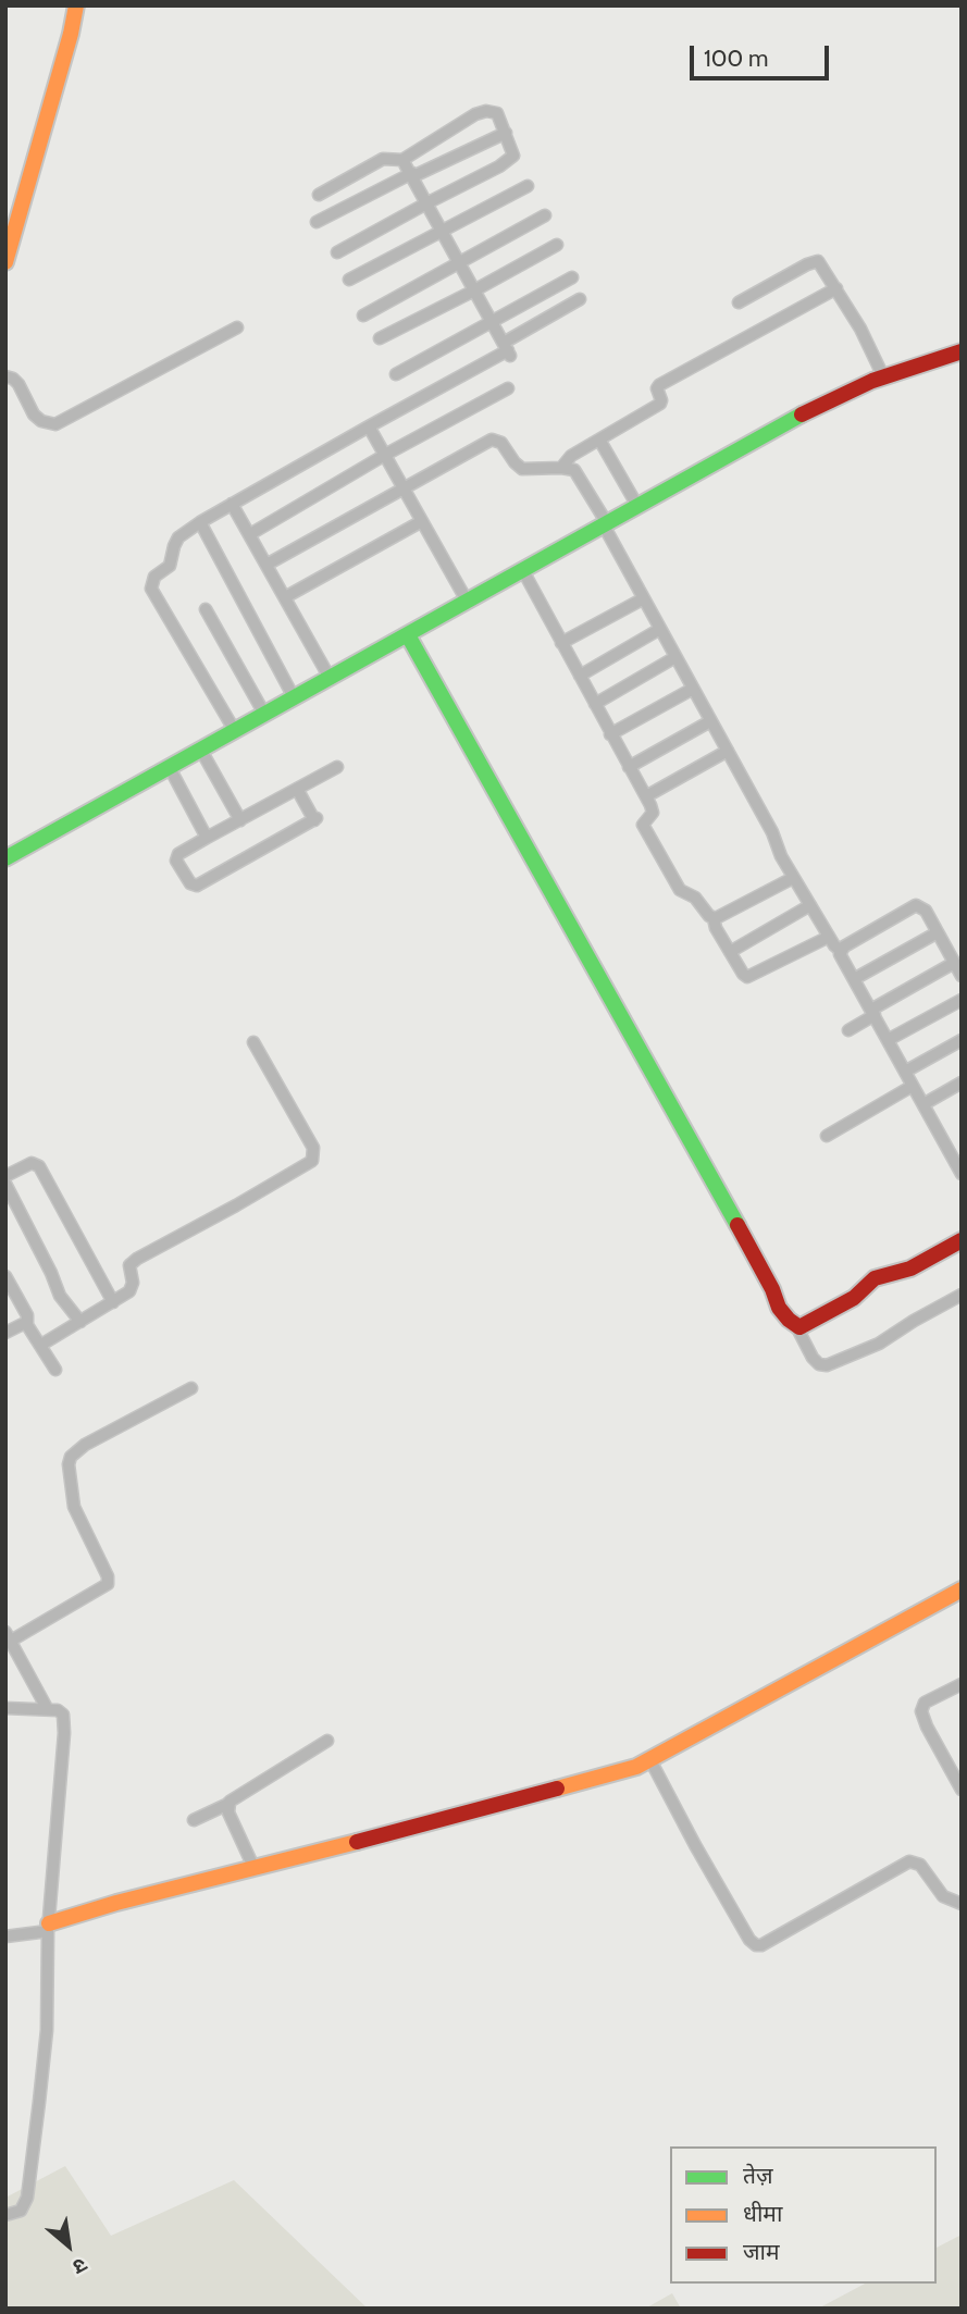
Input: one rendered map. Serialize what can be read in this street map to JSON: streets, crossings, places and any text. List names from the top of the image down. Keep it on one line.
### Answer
{"legend":["तेज़","धीमा","जाम"],"scale_bar":"100 m","north":"bottom right"}
